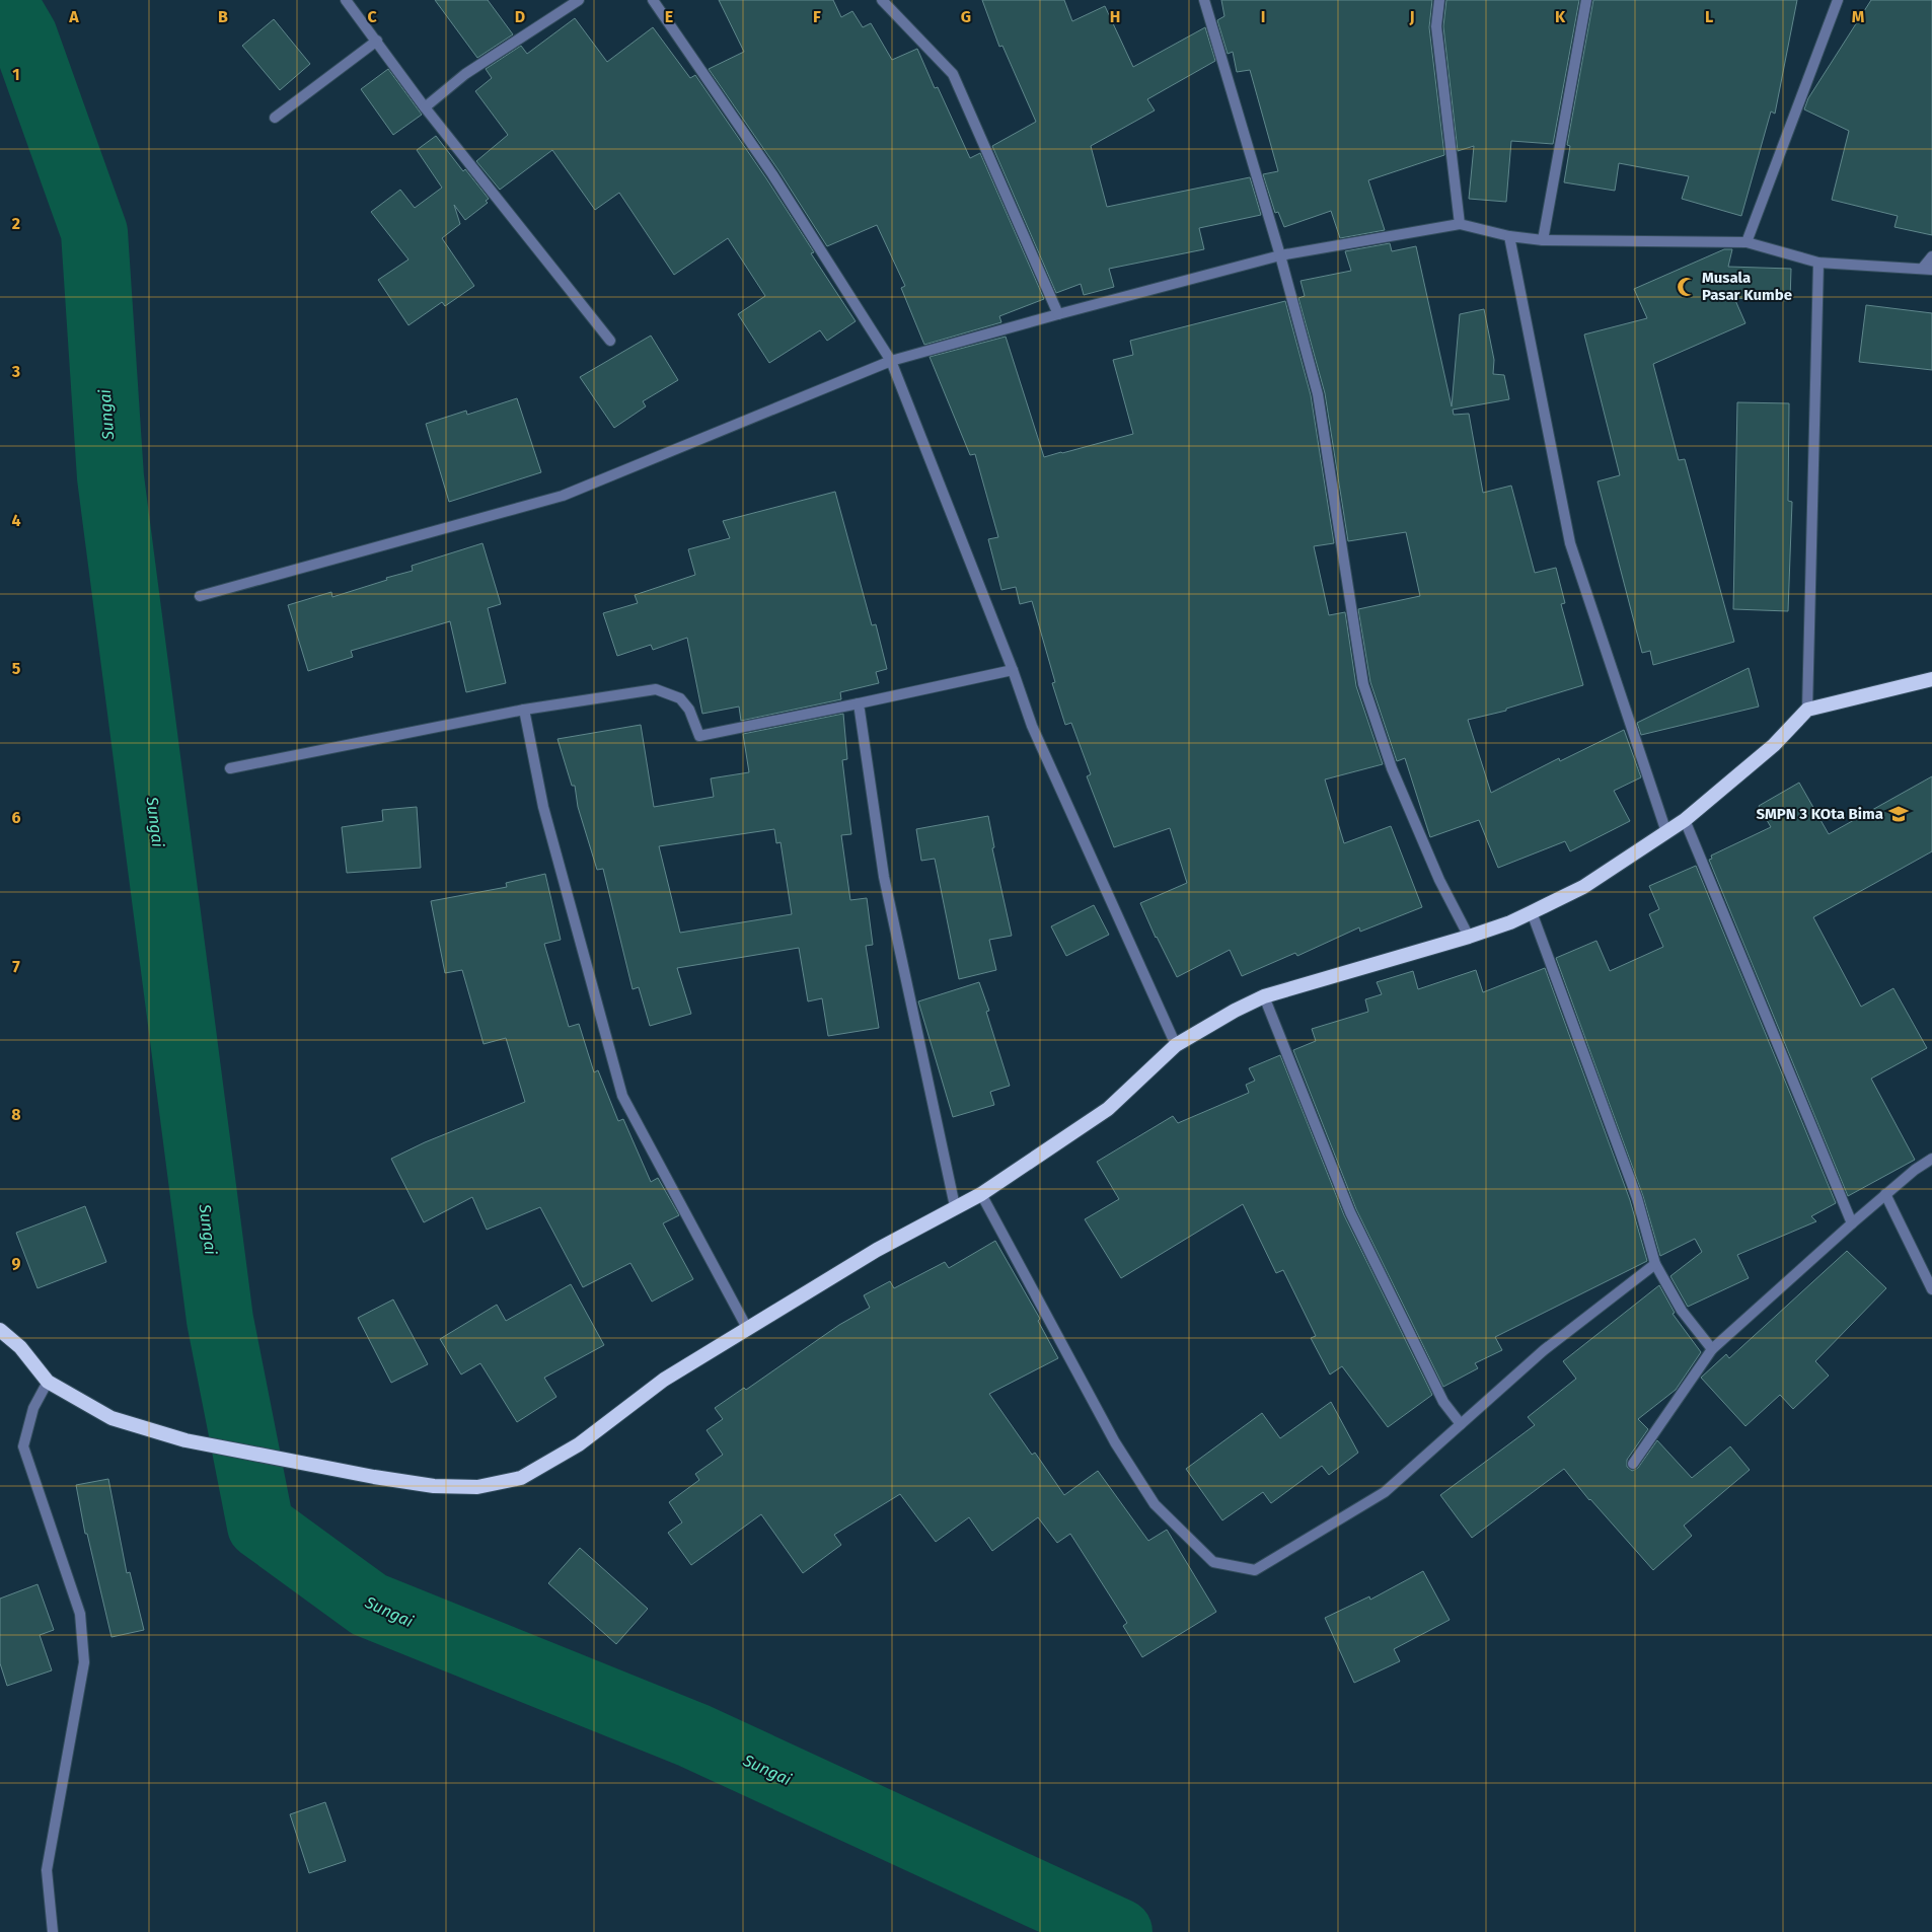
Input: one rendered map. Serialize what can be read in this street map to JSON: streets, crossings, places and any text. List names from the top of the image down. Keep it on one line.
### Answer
{"water":["Sungai"],"places":{"mosque":["Musala Pasar Kumbe"],"school or university":["SMPN 3 KOta Bima"]},"grid":{"columns":["A","B","C","D","E","F","G","H","I","J","K","L","M"],"rows":["1","2","3","4","5","6","7","8","9"]}}
